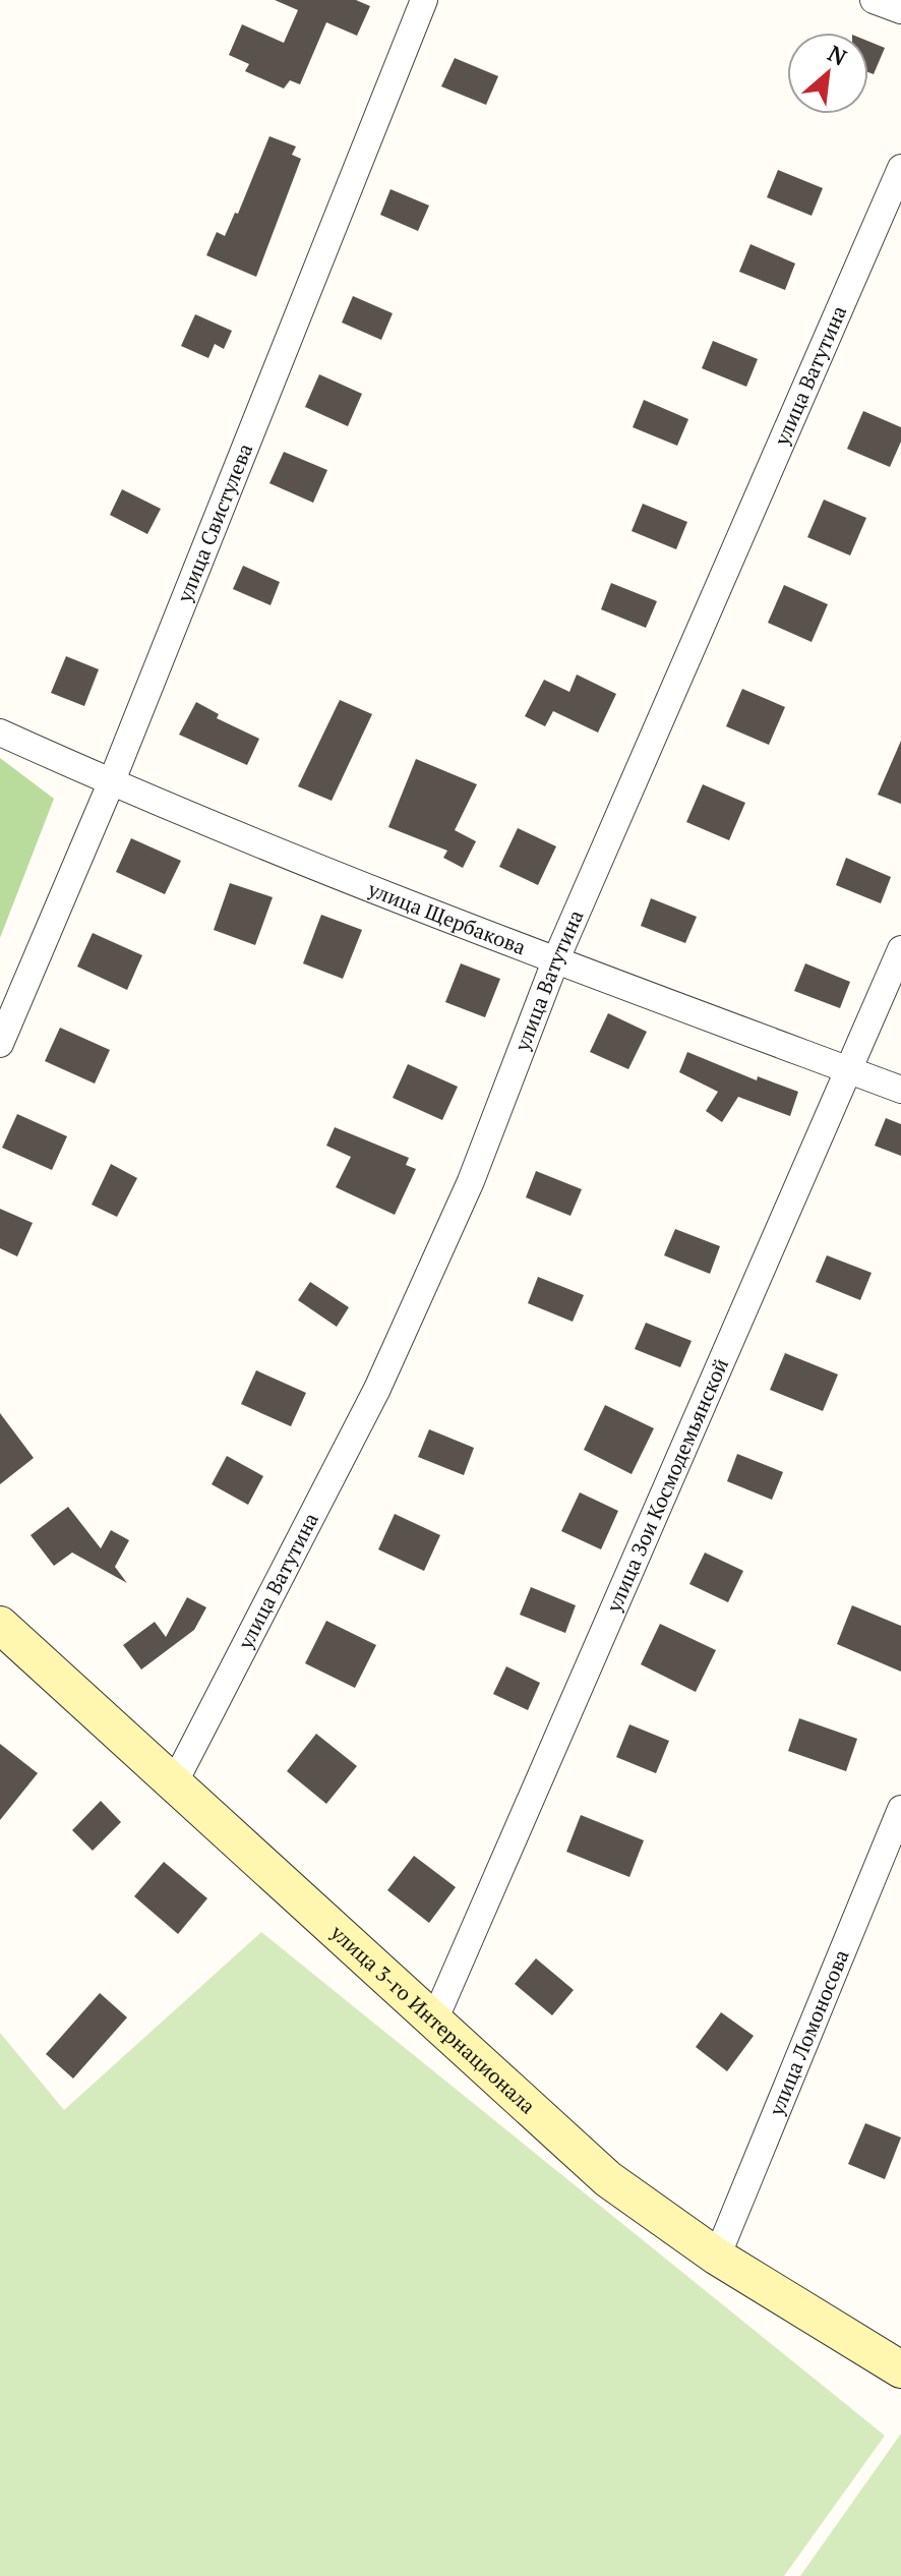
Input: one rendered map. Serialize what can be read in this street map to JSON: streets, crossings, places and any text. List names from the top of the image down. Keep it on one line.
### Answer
{"streets":{"main road":["улица 3-го Интернационала"],"street":["улица Ватутина","улица Свистулева","улица Щербакова","улица Зои Космодемьянской","улица Ломоносова"]},"crossings":[["улица Ватутина","улица Щербакова"],["улица Ватутина","улица 3-го Интернационала"],["улица Свистулева","улица Щербакова"],["улица Щербакова","улица Зои Космодемьянской"],["улица Зои Космодемьянской","улица 3-го Интернационала"],["улица 3-го Интернационала","улица Ломоносова"]],"north":"top right"}
